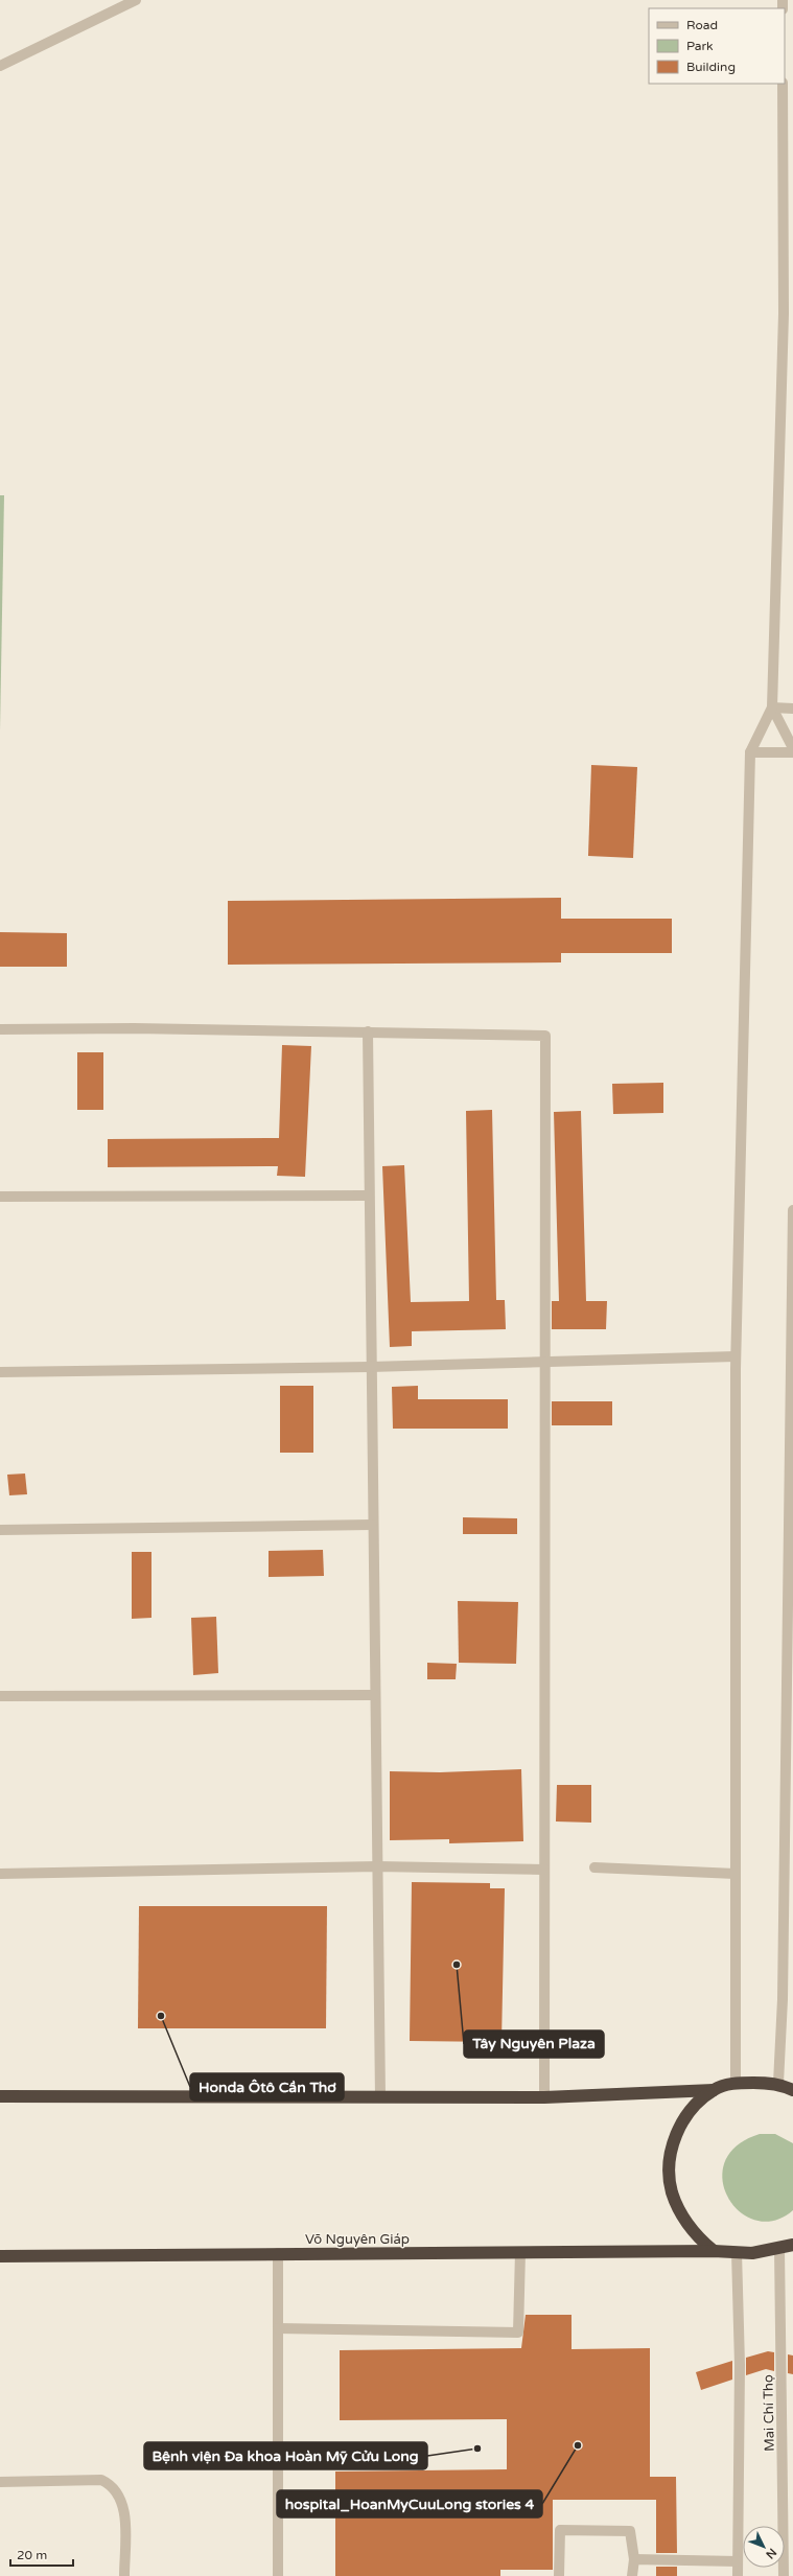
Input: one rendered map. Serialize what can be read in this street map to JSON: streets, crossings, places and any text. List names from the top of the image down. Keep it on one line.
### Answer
{"streets":{"highway":["Võ Nguyên Giáp"],"street":["Mai Chí Thọ"]},"crossings":[["Võ Nguyên Giáp","Mai Chí Thọ"]],"places":["Tây Nguyên Plaza","Honda Ôtô Cần Thơ","hospital_HoanMyCuuLong stories 4","Bệnh viện Đa khoa Hoàn Mỹ Cửu Long"],"legend":["Road","Park","Building"],"scale_bar":"20 m","north":"bottom right"}
